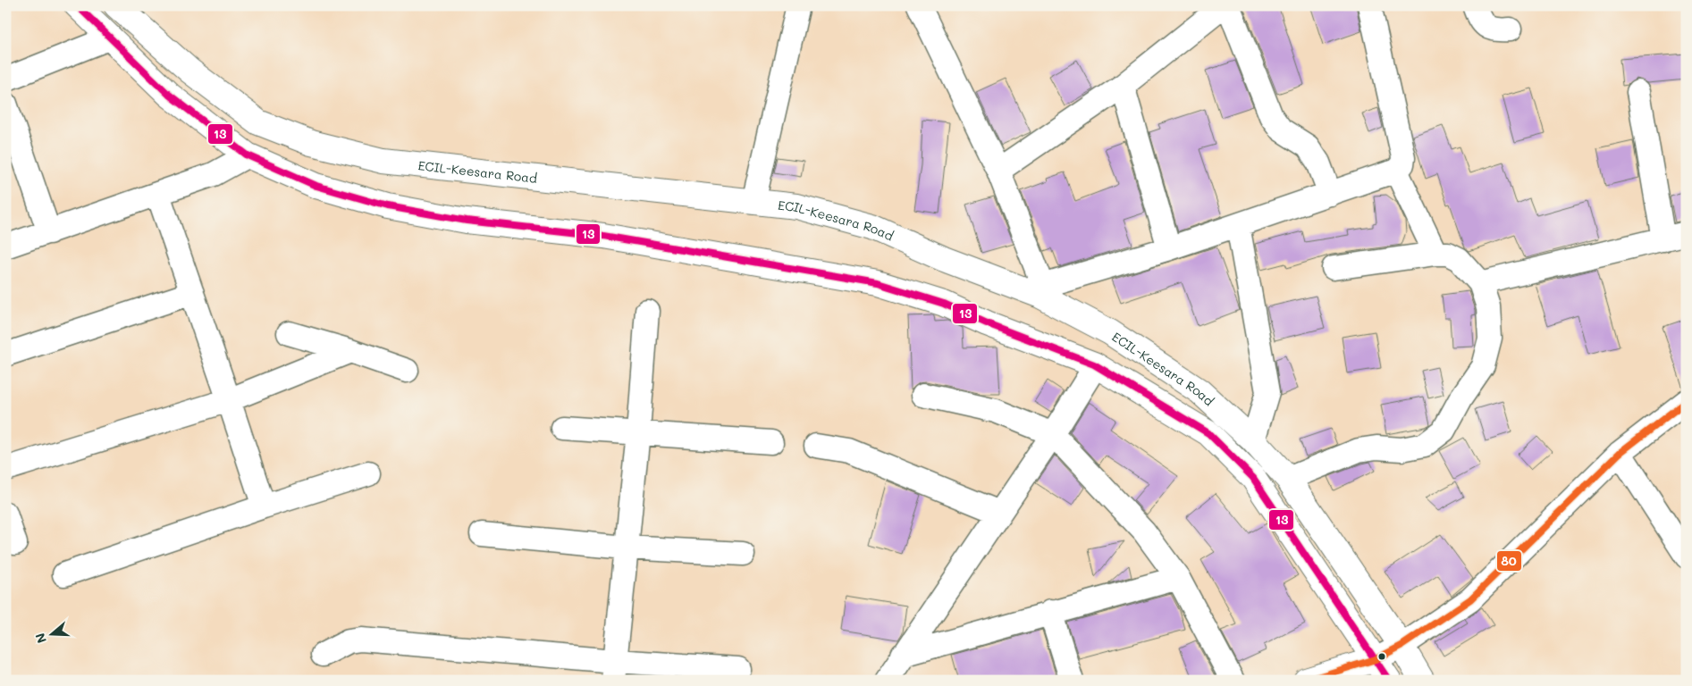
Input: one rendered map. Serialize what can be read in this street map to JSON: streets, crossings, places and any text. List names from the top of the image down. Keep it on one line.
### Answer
{"streets":{"main road":["ECIL-Keesara Road"]},"lines":["transit line 13","transit line 80"],"north":"left"}
